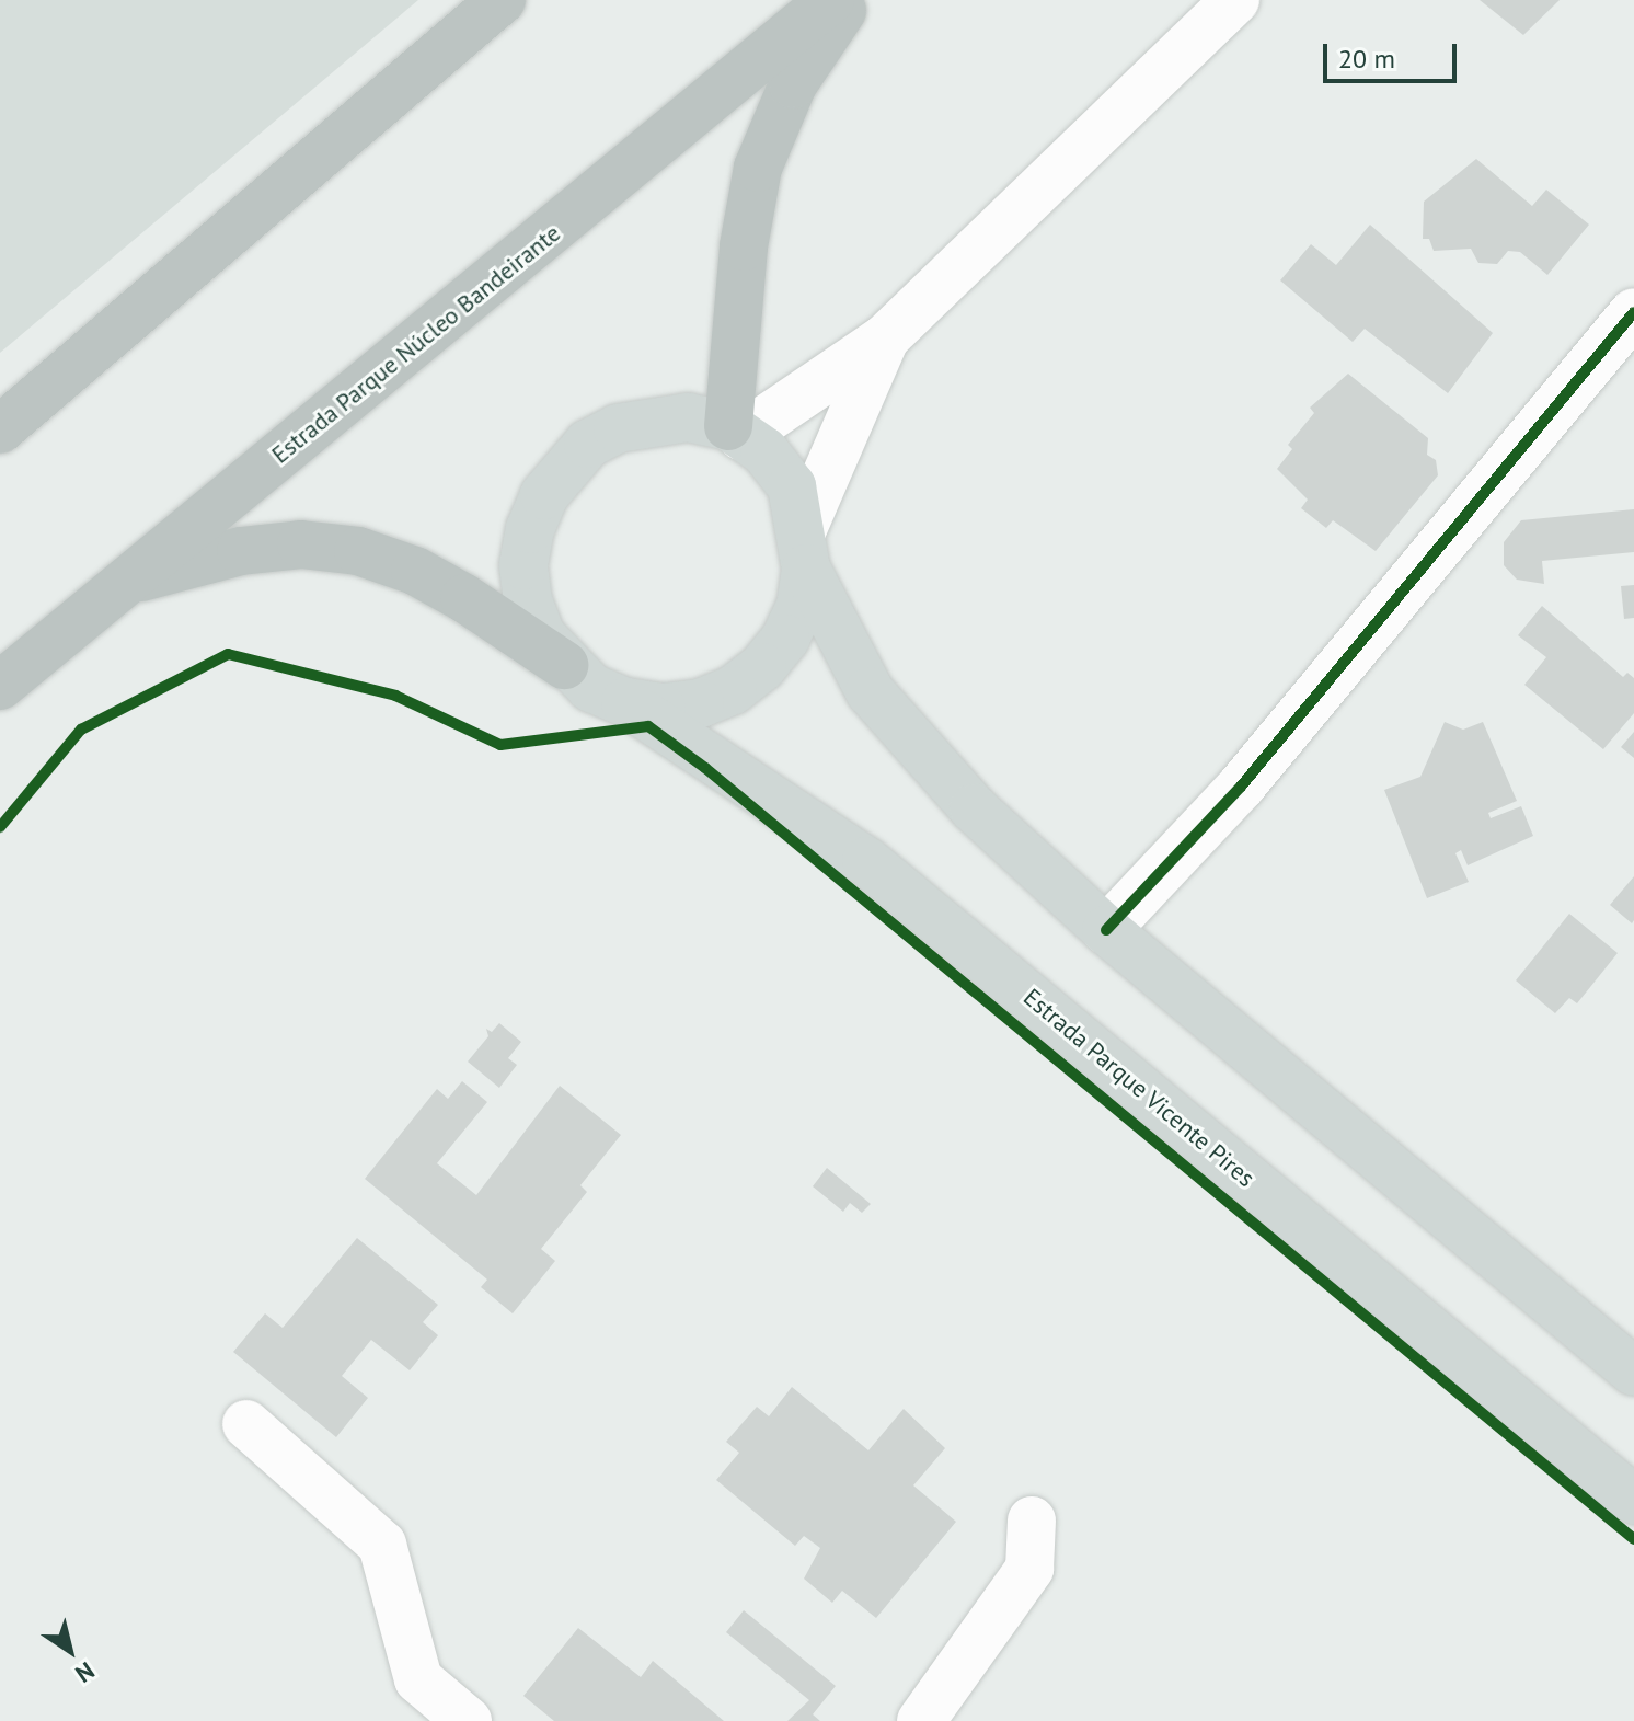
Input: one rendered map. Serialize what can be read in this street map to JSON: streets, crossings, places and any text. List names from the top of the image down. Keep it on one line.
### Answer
{"streets":{"highway":["Estrada Parque Núcleo Bandeirante"],"main road":["Estrada Parque Vicente Pires"]},"scale_bar":"20 m","north":"bottom right"}
